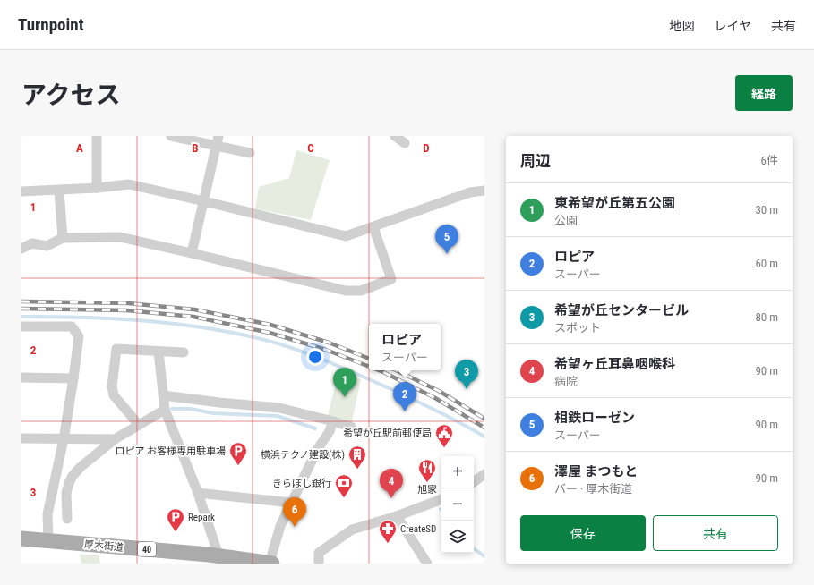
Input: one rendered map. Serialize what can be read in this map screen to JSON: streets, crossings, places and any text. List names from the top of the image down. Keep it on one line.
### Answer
{"streets":{"main road":["厚木街道","40"]},"places":{"public building":["希望が丘駅前郵便局"],"parking":["ロピア お客様専用駐車場","Repark"],"building":["横浜テクノ建設(株)"],"restaurant":["旭家"],"bank":["きらぼし銀行"],"pharmacy":["CreateSD"]},"page":{"header":"Turnpoint","nav":["地図","レイヤ","共有"],"title":"アクセス","buttons":["経路",["保存","共有"]],"heading":["周辺","6件"],"list":[{"mark":"1","name":"東希望が丘第五公園","note":"公園","value":"30 m"},{"mark":"2","name":"ロピア","note":"スーパー","value":"60 m"},{"mark":"3","name":"希望が丘センタービル","note":"スポット","value":"80 m"},{"mark":"4","name":"希望ヶ丘耳鼻咽喉科","note":"病院","value":"90 m"},{"mark":"5","name":"相鉄ローゼン","note":"スーパー","value":"90 m"},{"mark":"6","name":"澤屋 まつもと","note":"バー · 厚木街道","value":"90 m"}],"pins":["5","3","1","2","4","6"],"popup":["ロピア","スーパー"],"map_buttons":["+","−"]},"grid":{"columns":["A","B","C","D"],"rows":["1","2","3"]}}
